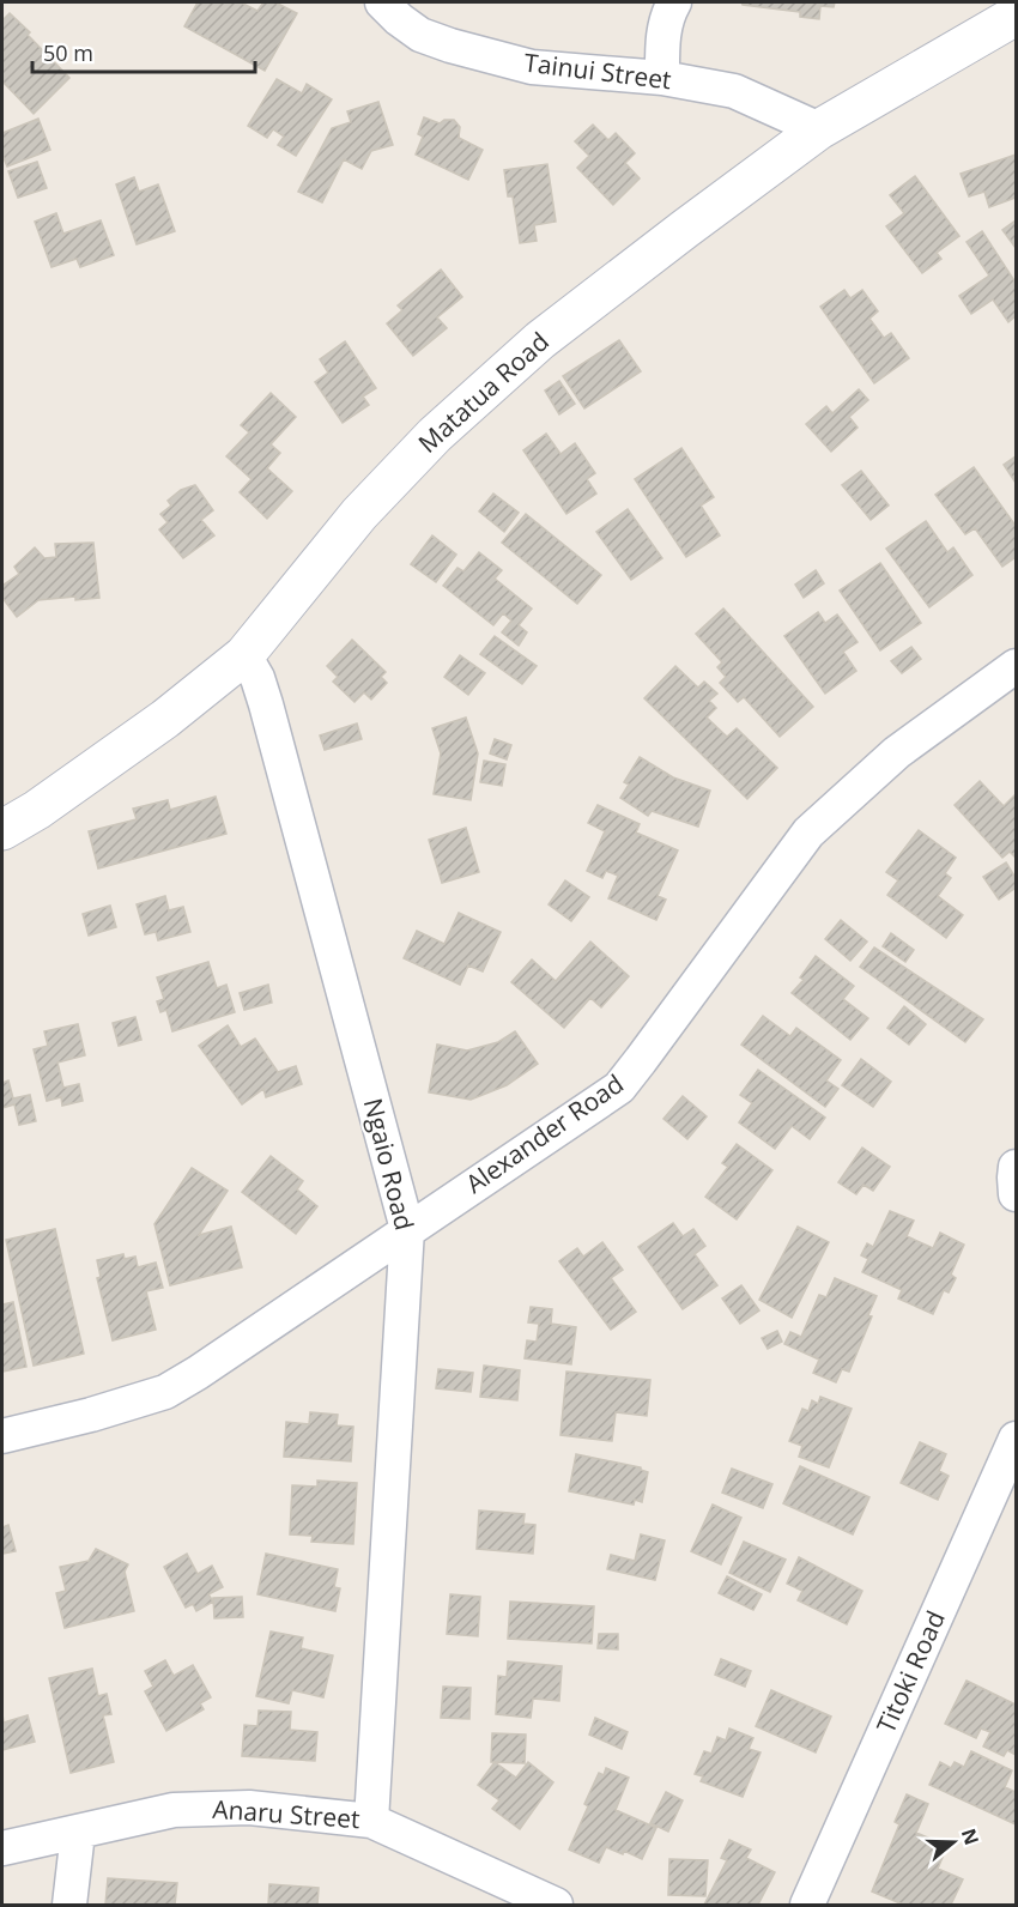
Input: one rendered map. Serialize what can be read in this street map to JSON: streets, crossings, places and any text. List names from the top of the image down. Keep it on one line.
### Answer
{"streets":{"main road":["Matatua Road"],"street":["Tainui Street","Alexander Road","Ngaio Road","Titoki Road","Anaru Street"]},"crossings":[["Tainui Street","Matatua Road"],["Matatua Road","Ngaio Road"],["Alexander Road","Ngaio Road"],["Ngaio Road","Anaru Street"]],"scale_bar":"50 m","north":"right"}
